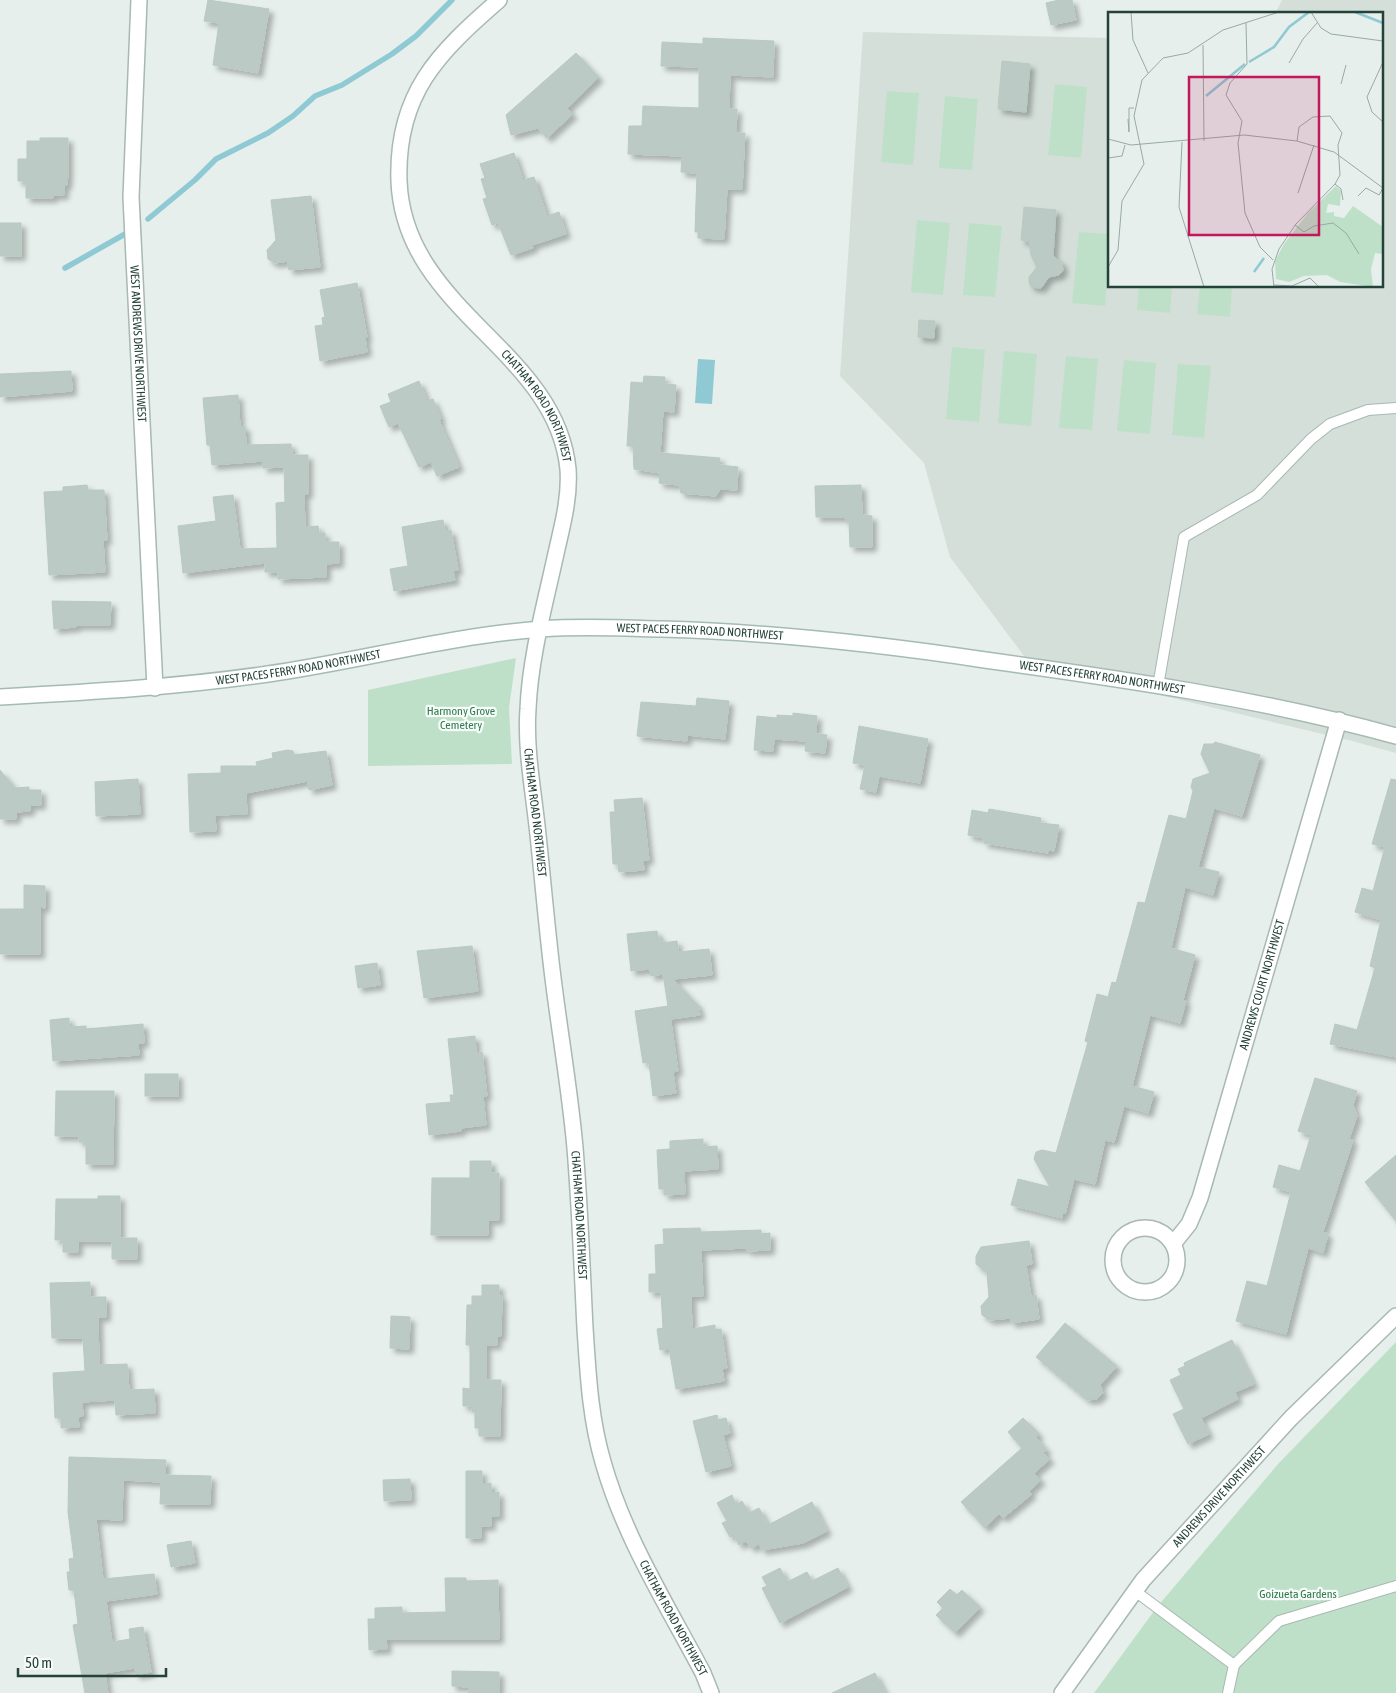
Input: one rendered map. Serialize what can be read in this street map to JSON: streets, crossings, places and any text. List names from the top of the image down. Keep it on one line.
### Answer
{"streets":{"street":["WEST ANDREWS DRIVE NORTHWEST","CHATHAM ROAD NORTHWEST","WEST PACES FERRY ROAD NORTHWEST","ANDREWS COURT NORTHWEST","ANDREWS DRIVE NORTHWEST"]},"crossings":[["WEST ANDREWS DRIVE NORTHWEST","WEST PACES FERRY ROAD NORTHWEST"],["CHATHAM ROAD NORTHWEST","WEST PACES FERRY ROAD NORTHWEST"],["WEST PACES FERRY ROAD NORTHWEST","ANDREWS COURT NORTHWEST"]],"parks":["Harmony Grove Cemetery","Goizueta Gardens"],"scale_bar":"50 m"}
